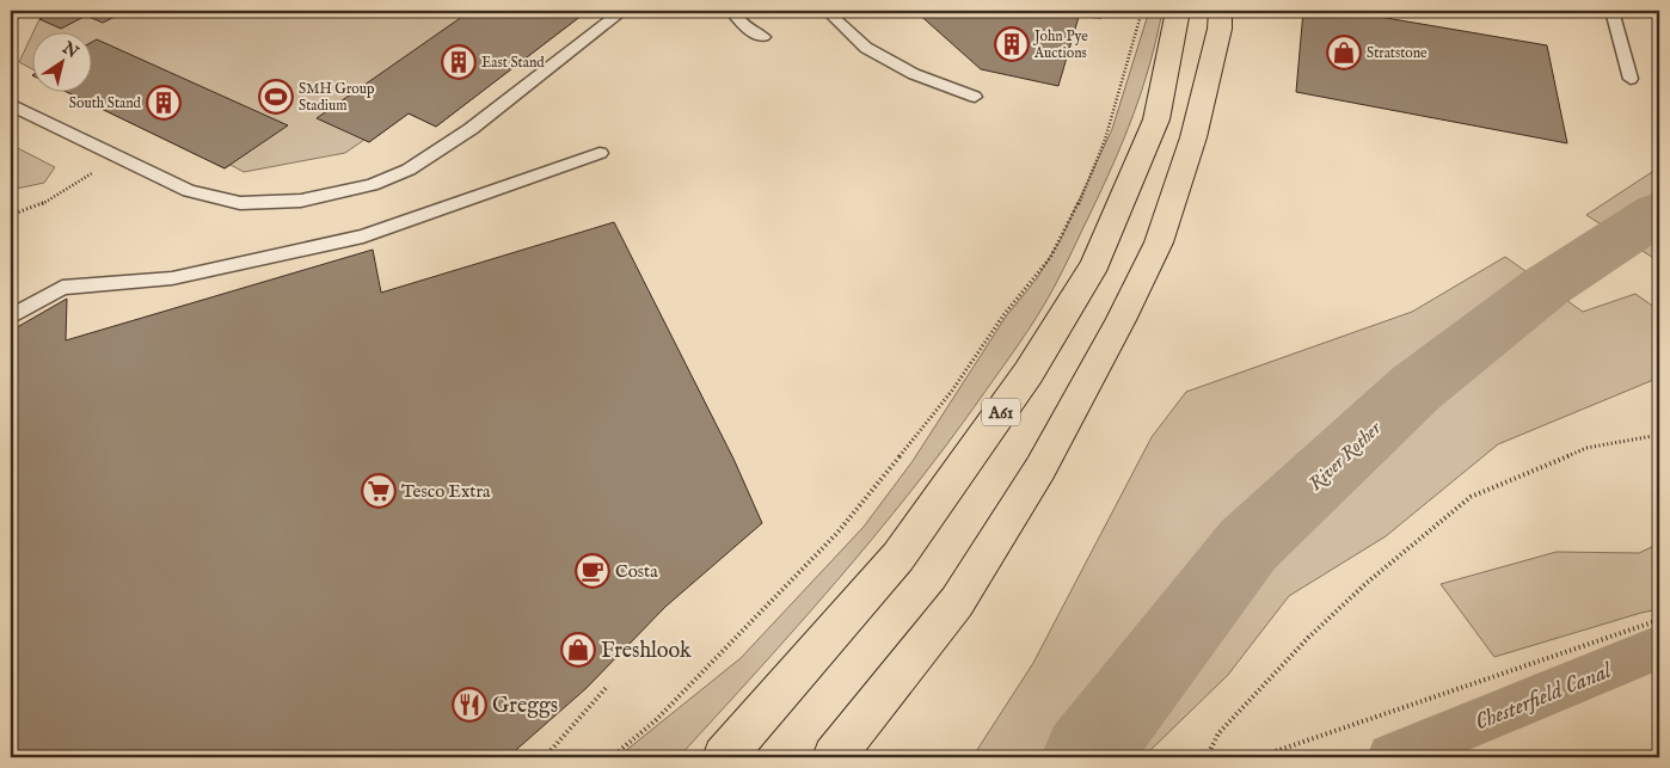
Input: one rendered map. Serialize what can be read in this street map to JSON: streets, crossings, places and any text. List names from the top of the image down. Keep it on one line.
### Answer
{"streets":{"highway":["A61"]},"water":["River Rother","Chesterfield Canal"],"places":{"building":["John Pye Auctions","East Stand","South Stand"],"shop":["Stratstone","Freshlook"],"sports":["SMH Group Stadium"],"supermarket":["Tesco Extra"],"cafe":["Costa"],"restaurant":["Greggs"]},"north":"top right"}
